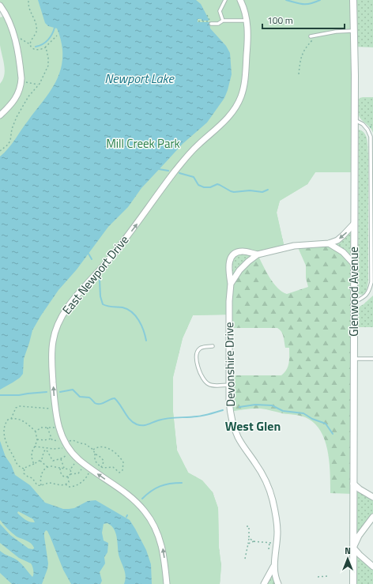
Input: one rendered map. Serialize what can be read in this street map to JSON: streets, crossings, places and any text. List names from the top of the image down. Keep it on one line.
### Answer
{"streets":{"street":["East Newport Drive","Glenwood Avenue","Devonshire Drive"]},"crossings":[["Glenwood Avenue","Devonshire Drive"]],"one_way":["East Newport Drive"],"districts":["West Glen"],"water":["Newport Lake"],"parks":["Mill Creek Park"],"scale_bar":"100 m","north":"top"}
